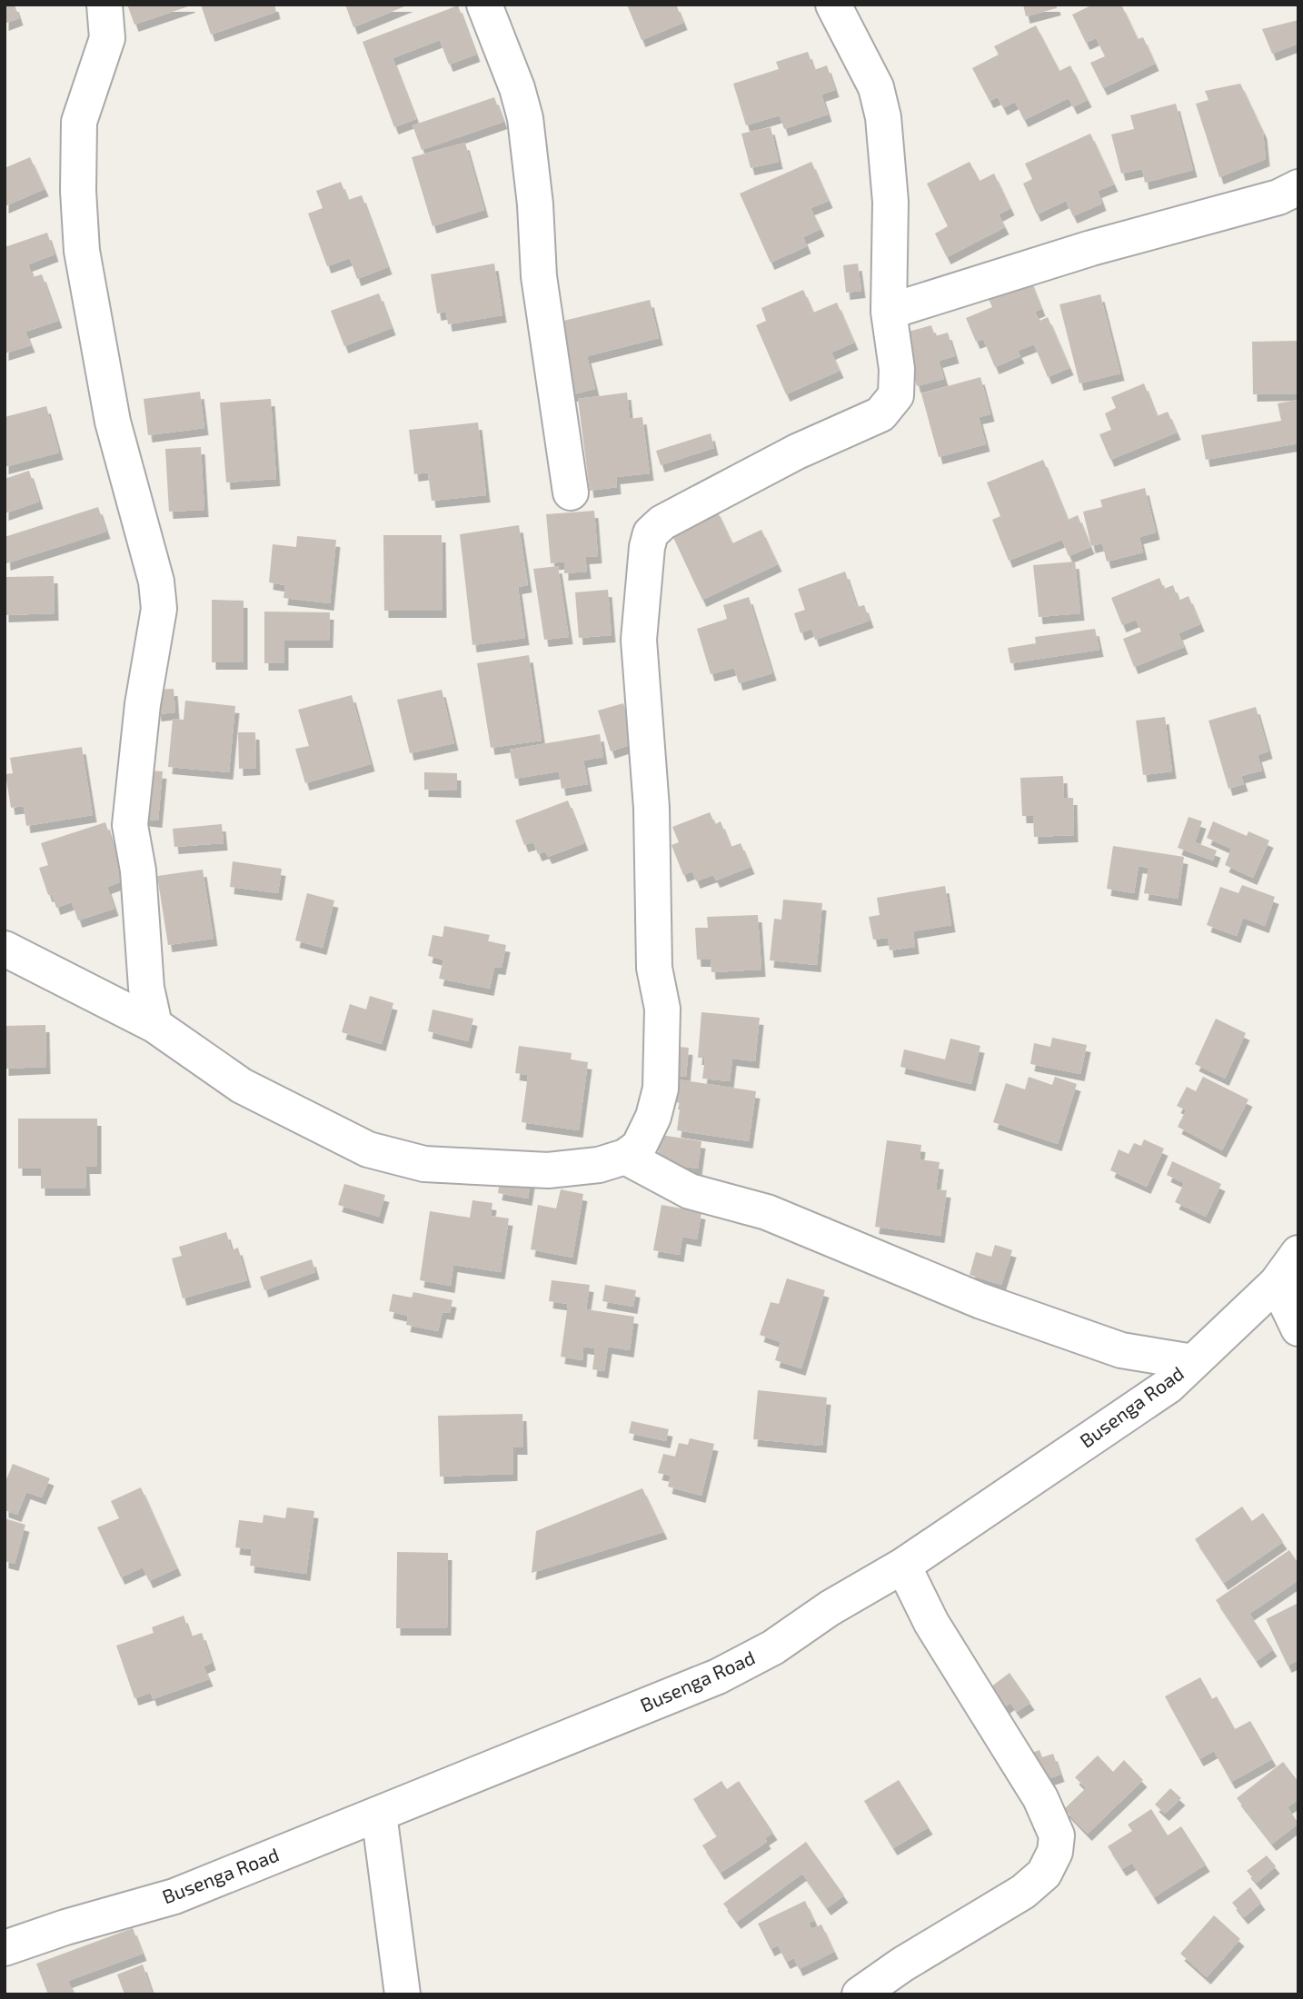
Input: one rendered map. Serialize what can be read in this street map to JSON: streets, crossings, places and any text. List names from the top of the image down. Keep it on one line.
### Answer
{"streets":{"street":["Busenga Road"]}}
